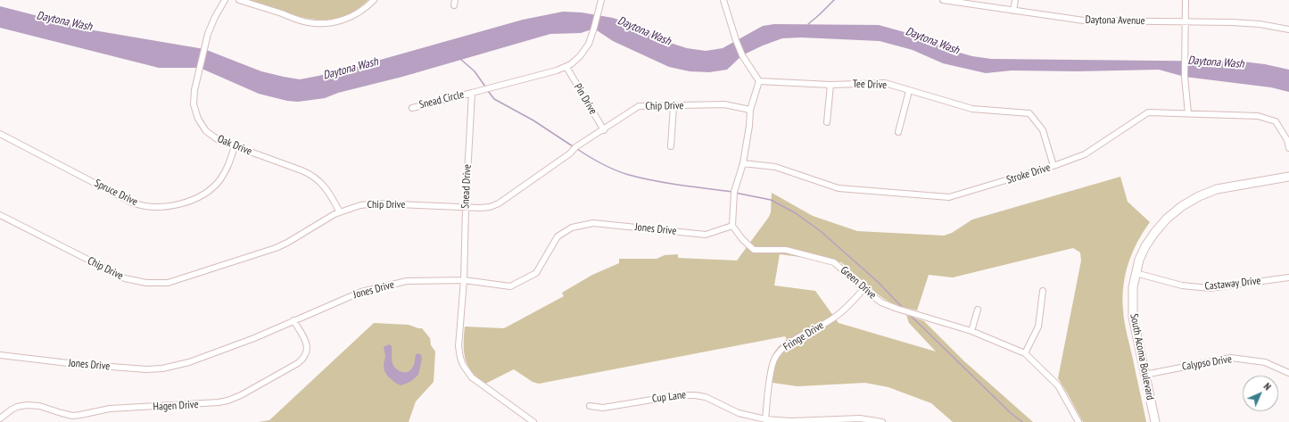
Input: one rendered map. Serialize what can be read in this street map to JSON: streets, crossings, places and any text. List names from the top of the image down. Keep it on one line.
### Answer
{"streets":{"main road":["South Acoma Boulevard"],"street":["Daytona Avenue","Tee Drive","Pin Drive","Snead Circle","Chip Drive","Oak Drive","Stroke Drive","Snead Drive","Spruce Drive","Jones Drive","Green Drive","Castaway Drive","Fringe Drive","Calypso Drive","Cup Lane","Hagen Drive"]},"crossings":[["Tee Drive","Stroke Drive"],["Pin Drive","Chip Drive"],["Snead Circle","Snead Drive"],["Chip Drive","Oak Drive"],["Chip Drive","Snead Drive"],["Oak Drive","Spruce Drive"],["Snead Drive","Jones Drive"],["Jones Drive","Green Drive"],["Jones Drive","Hagen Drive"],["Green Drive","Fringe Drive"],["Castaway Drive","South Acoma Boulevard"],["Fringe Drive","Cup Lane"],["South Acoma Boulevard","Calypso Drive"]],"water":["Daytona Wash"],"north":"top right"}
